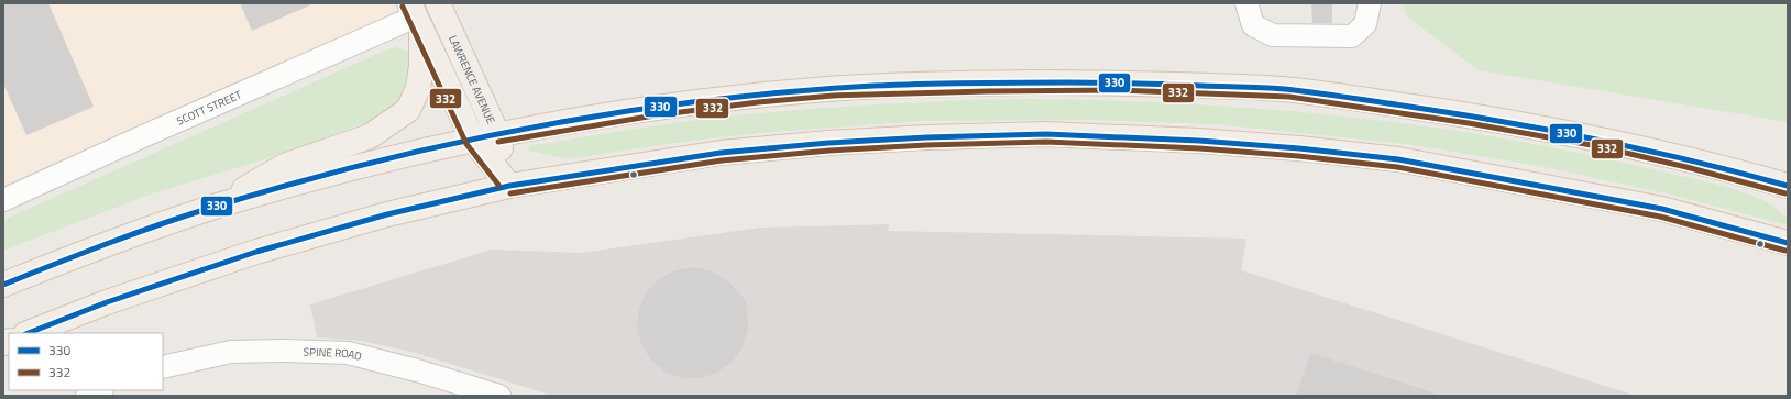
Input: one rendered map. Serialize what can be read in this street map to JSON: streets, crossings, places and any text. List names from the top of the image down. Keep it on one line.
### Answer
{"streets":{"main road":["LAWRENCE AVENUE"],"street":["SCOTT STREET","SPINE ROAD"]},"crossings":[["LAWRENCE AVENUE","SCOTT STREET"]],"lines":["transit line 332","transit line 330"],"legend":["330","332"]}
